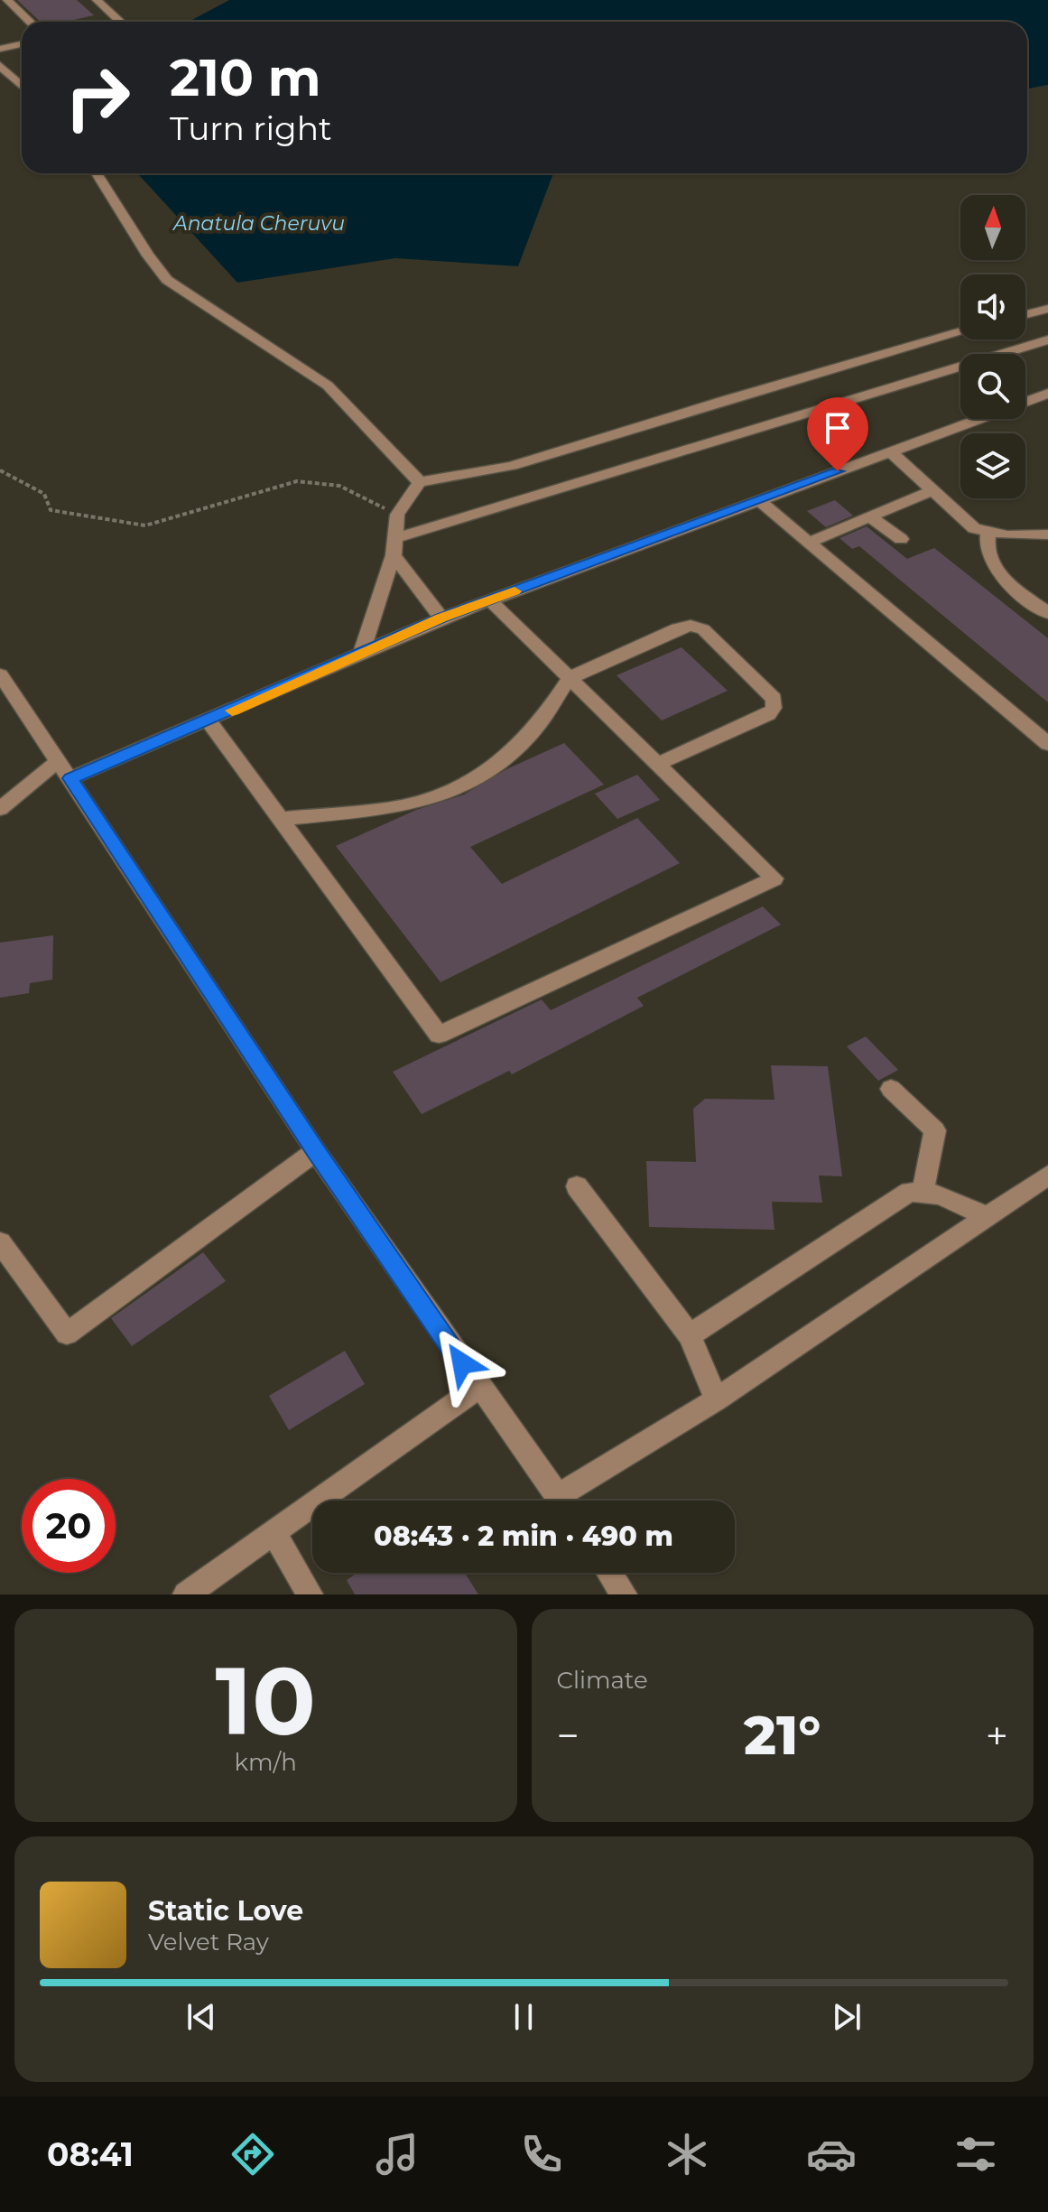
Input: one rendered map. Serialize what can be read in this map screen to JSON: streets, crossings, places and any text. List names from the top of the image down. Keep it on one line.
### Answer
{"water":["Anatula Cheruvu"],"north":"top","page":{"turn":["210 m","Turn right"],"limit":"20","trip":"08:43 · 2 min · 490 m","tile":[["10","km/h"],"Climate"],"heat":["−","21°","+"],"song":["Static Love","Velvet Ray"],"tabs":"08:41"}}
